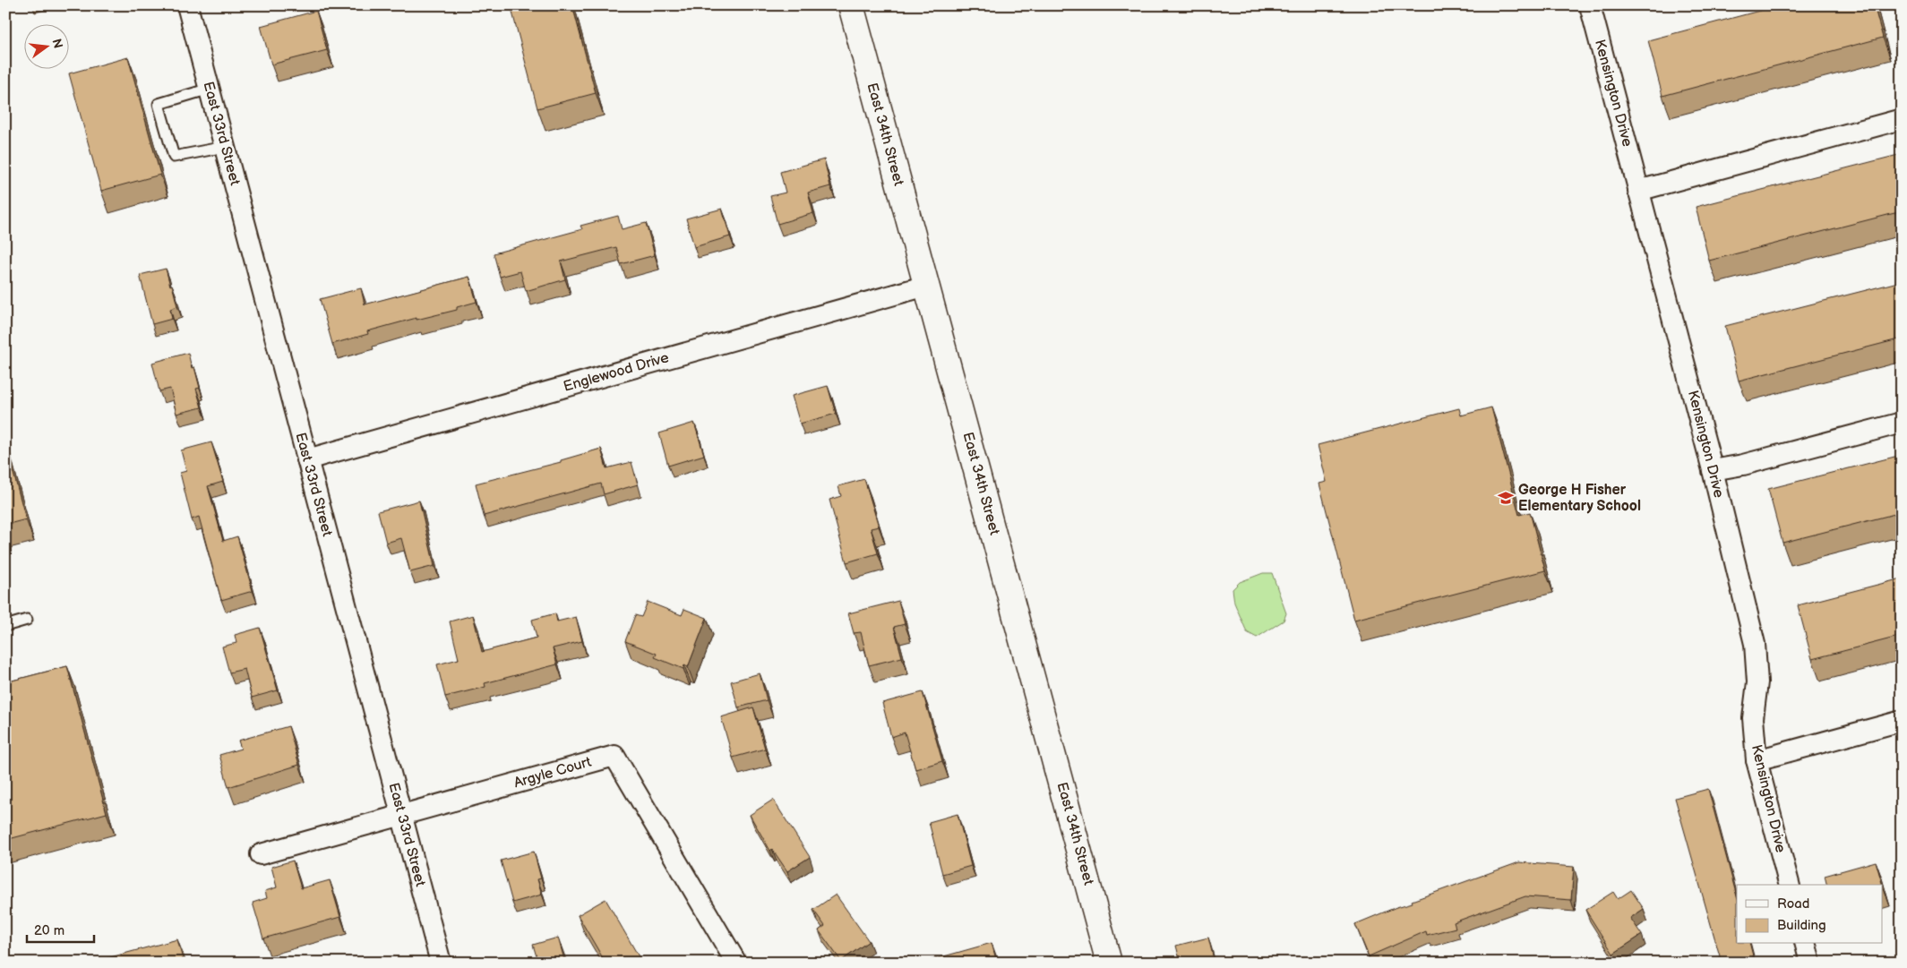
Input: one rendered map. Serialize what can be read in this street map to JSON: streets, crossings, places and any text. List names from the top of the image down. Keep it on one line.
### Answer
{"streets":{"street":["Kensington Drive","East 33rd Street","East 34th Street","Englewood Drive","Argyle Court"]},"crossings":[["East 33rd Street","Englewood Drive"],["East 33rd Street","Argyle Court"],["East 34th Street","Englewood Drive"]],"places":{"school or university":["George H Fisher Elementary School"]},"legend":["Road","Building"],"scale_bar":"20 m","north":"right"}
